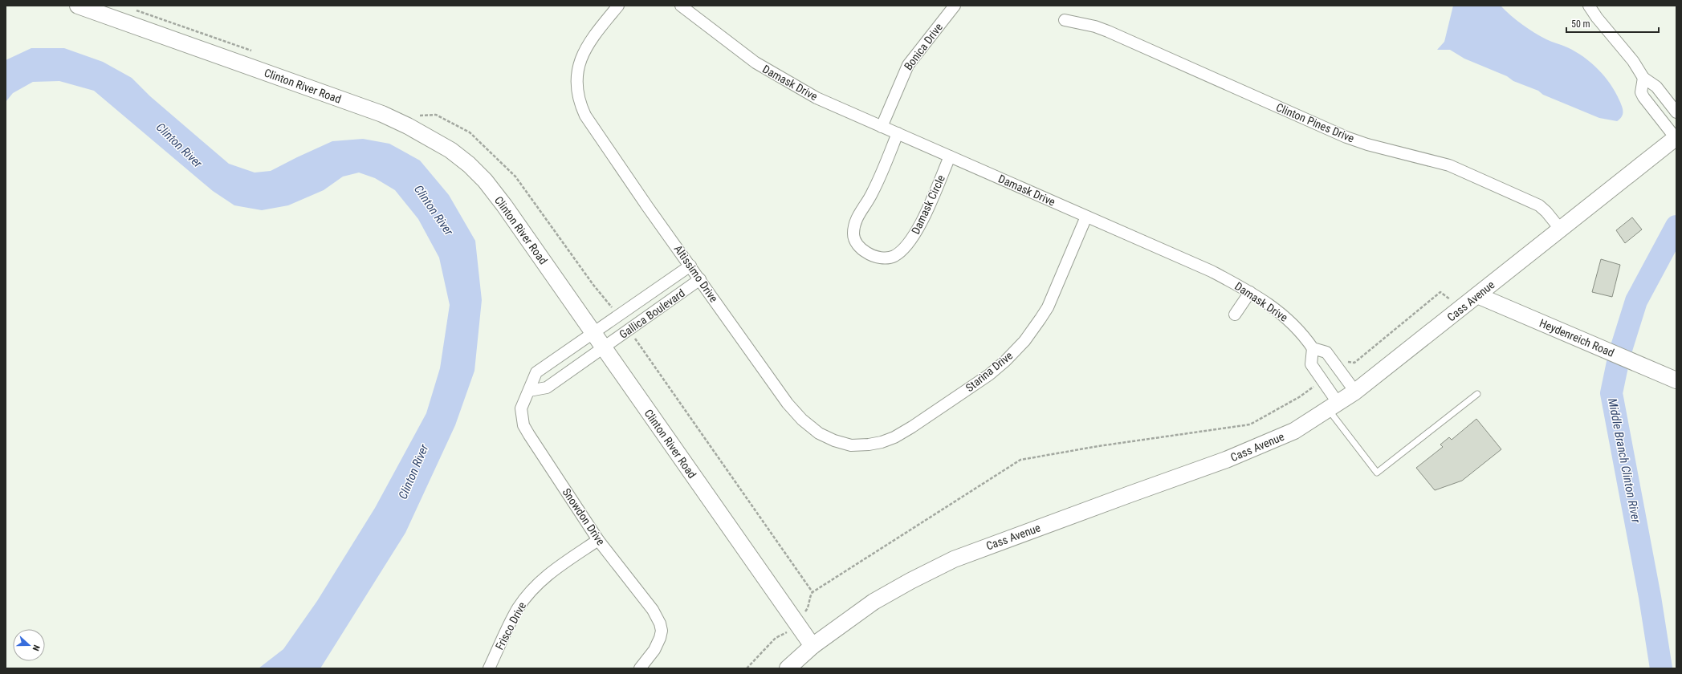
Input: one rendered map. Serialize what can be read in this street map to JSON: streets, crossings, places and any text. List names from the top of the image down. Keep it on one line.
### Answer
{"streets":{"street":["Bonica Drive","Damask Drive","Clinton River Road","Clinton Pines Drive","Damask Circle","Altissimo Drive","Cass Avenue","Gallica Boulevard","Heydenreich Road","Starina Drive","Snowdon Drive","Frisco Drive"]},"crossings":[["Bonica Drive","Damask Drive"],["Damask Drive","Damask Circle"],["Damask Drive","Starina Drive"],["Clinton River Road","Cass Avenue"],["Clinton River Road","Gallica Boulevard"],["Clinton River Road","Snowdon Drive"],["Clinton Pines Drive","Cass Avenue"],["Altissimo Drive","Gallica Boulevard"],["Altissimo Drive","Starina Drive"],["Cass Avenue","Heydenreich Road"],["Gallica Boulevard","Snowdon Drive"],["Snowdon Drive","Frisco Drive"]],"water":["Clinton River","Middle Branch Clinton River"],"scale_bar":"50 m","north":"right"}
